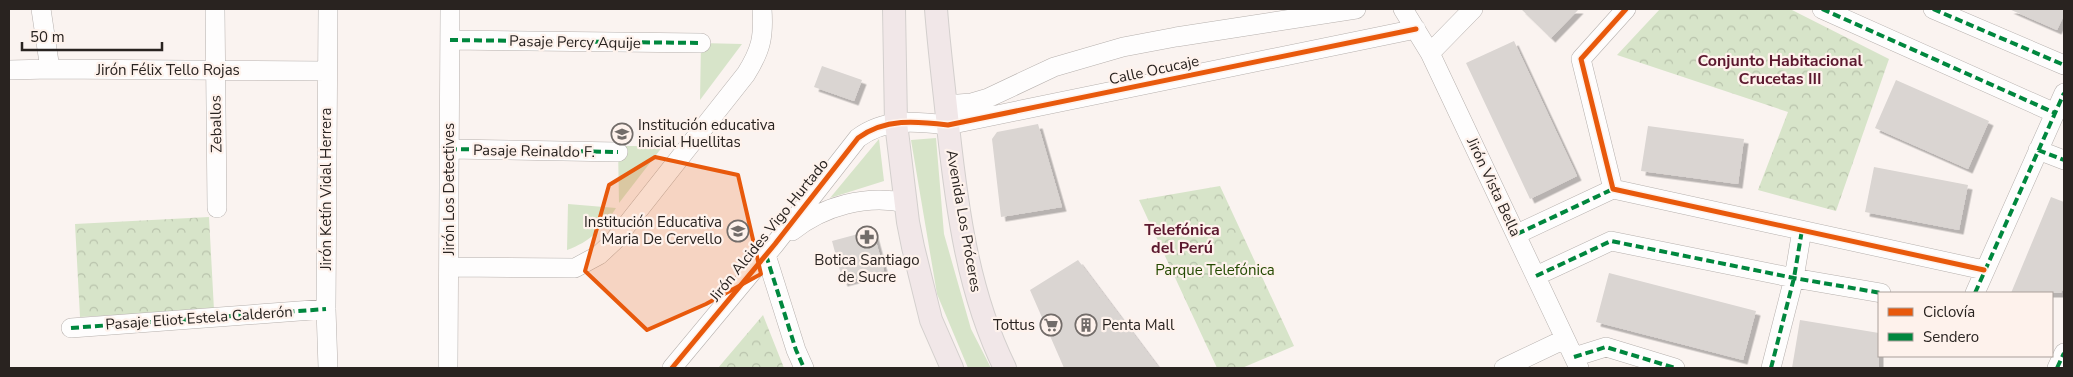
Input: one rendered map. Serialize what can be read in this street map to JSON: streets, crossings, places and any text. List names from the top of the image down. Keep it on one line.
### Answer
{"streets":{"main road":["Avenida Los Próceres"],"street":["Pasaje Percy Aquije","Jirón Félix Tello Rojas","Calle Ocucaje","Zeballos","Pasaje Reinaldo F.","Jirón Vista Bella","Jirón Ketín Vidal Herrera","Jirón Los Detectives","Jirón Alcides Vigo Hurtado","Pasaje Eliot Estela Calderón"]},"crossings":[["Pasaje Percy Aquije","Jirón Los Detectives"],["Jirón Félix Tello Rojas","Zeballos"],["Jirón Félix Tello Rojas","Jirón Ketín Vidal Herrera"],["Calle Ocucaje","Jirón Vista Bella"],["Calle Ocucaje","Avenida Los Próceres"],["Calle Ocucaje","Jirón Alcides Vigo Hurtado"],["Pasaje Reinaldo F.","Jirón Los Detectives"],["Jirón Ketín Vidal Herrera","Pasaje Eliot Estela Calderón"]],"districts":["Conjunto Habitacional Crucetas III","Telefónica del Perú"],"parks":["Parque Telefónica"],"places":{"school or university":["Institución educativa inicial Huellitas","Institución Educativa Maria De Cervello"],"pharmacy":["Botica Santiago de Sucre"],"supermarket":["Tottus"],"building":["Penta Mall"]},"legend":["Ciclovía","Sendero"],"scale_bar":"50 m"}
